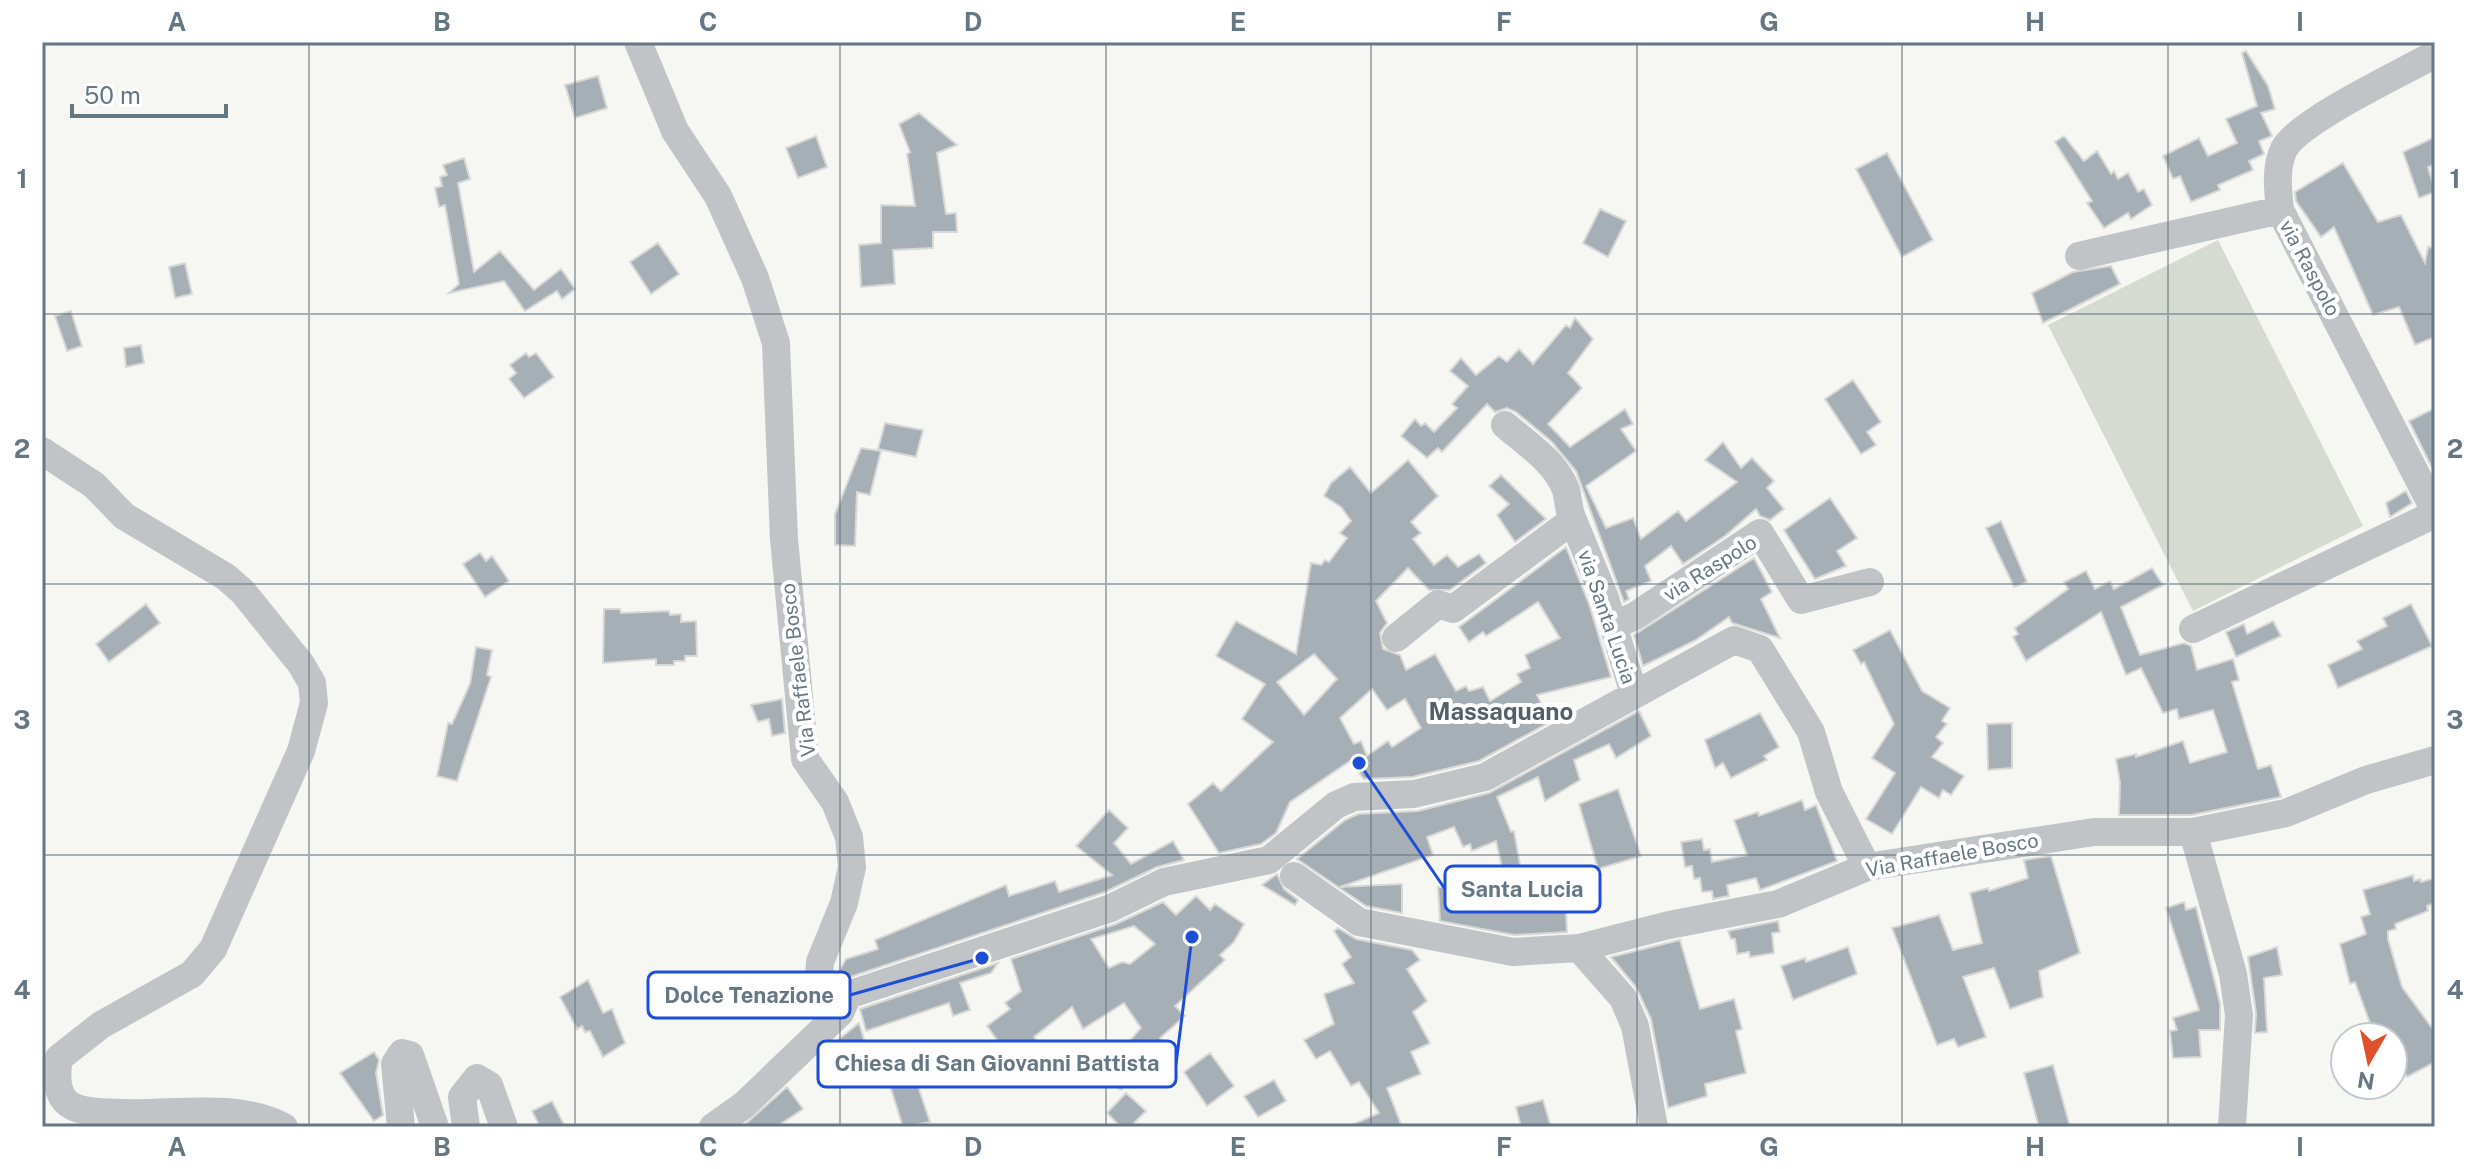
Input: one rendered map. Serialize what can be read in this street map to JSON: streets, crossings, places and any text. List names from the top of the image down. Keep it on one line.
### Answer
{"streets":{"street":["via Raspolo","via Santa Lucia","Via Raffaele Bosco"]},"crossings":[["via Raspolo","via Santa Lucia"]],"districts":["Massaquano"],"places":["Santa Lucia","Chiesa di San Giovanni Battista","Dolce Tenazione"],"scale_bar":"50 m","north":"bottom","grid":{"columns":["A","B","C","D","E","F","G","H","I"],"rows":["1","2","3","4"]}}
